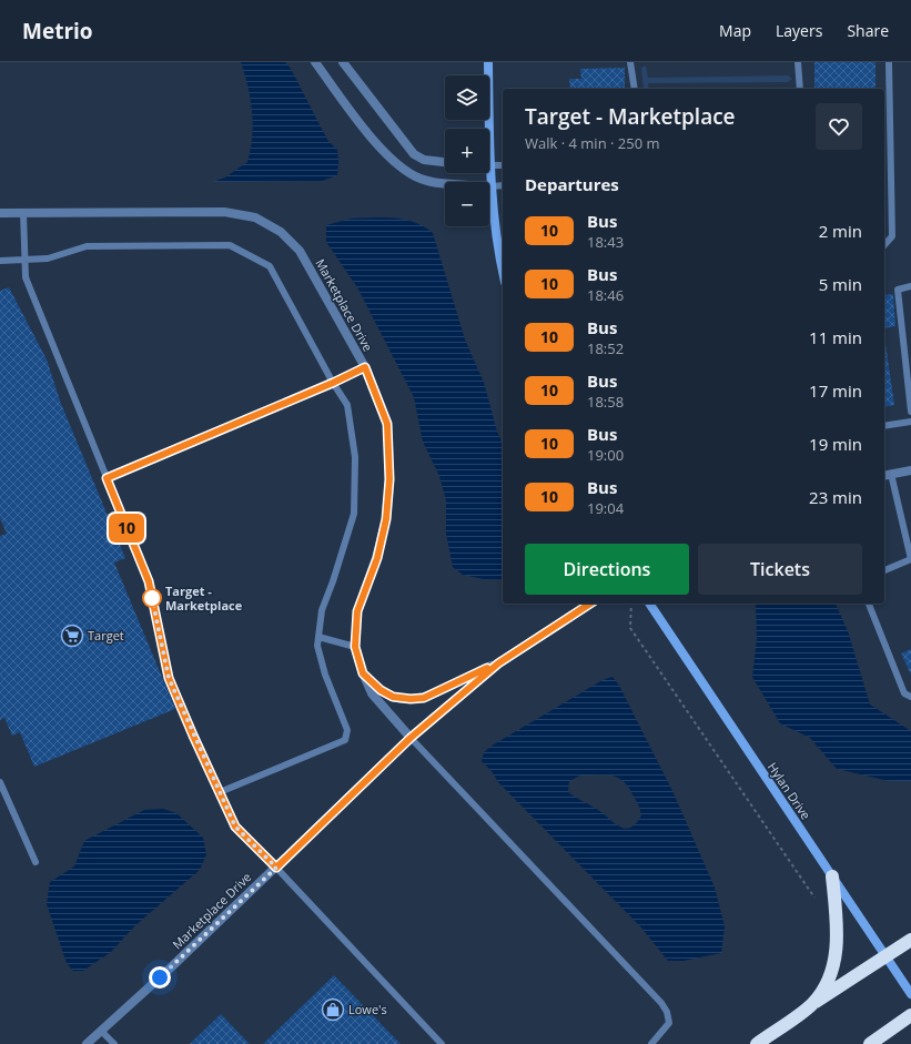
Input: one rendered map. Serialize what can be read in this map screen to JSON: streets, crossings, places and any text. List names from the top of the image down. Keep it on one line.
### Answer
{"streets":{"main road":["Hylan Drive"],"street":["Marketplace Drive"]},"places":{"other":["Target - Marketplace"],"supermarket":["Target"],"shop":["Lowe's"]},"lines":["bus line 10"],"page":{"header":"Metrio","nav":["Map","Layers","Share"],"on_map":"10","map_buttons":["+","−"],"heading":[["Target - Marketplace","Walk · 4 min · 250 m"],"Departures"],"list":[{"mark":"10","name":"Bus","note":"18:43","value":"2 min"},{"mark":"10","name":"Bus","note":"18:46","value":"5 min"},{"mark":"10","name":"Bus","note":"18:52","value":"11 min"},{"mark":"10","name":"Bus","note":"18:58","value":"17 min"},{"mark":"10","name":"Bus","note":"19:00","value":"19 min"},{"mark":"10","name":"Bus","note":"19:04","value":"23 min"}],"buttons":["Directions","Tickets"]}}
